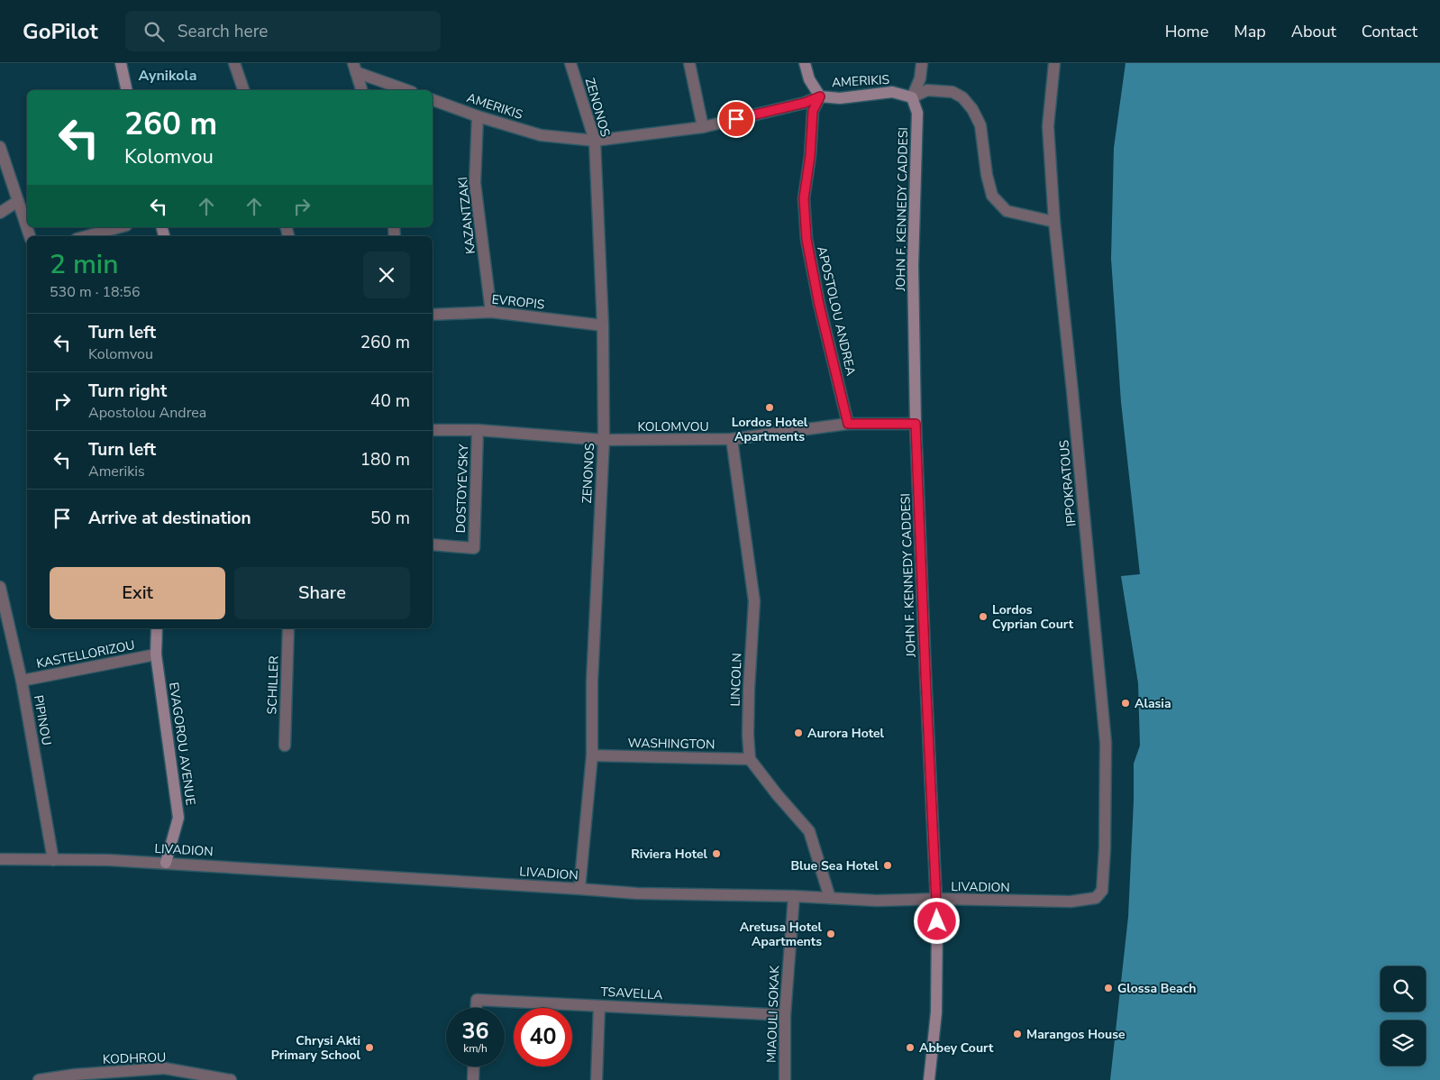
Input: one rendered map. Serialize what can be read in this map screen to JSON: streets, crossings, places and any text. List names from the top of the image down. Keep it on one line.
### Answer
{"streets":{"street":["AMERIKIS","ZENONOS","JOHN F. KENNEDY CADDESI","KAZANTZAKI","EVROPIS","APOSTOLOU ANDREA","KOLOMVOU","IPPOKRATOUS","DOSTOYEVSKY","KASTELLORIZOU","LINCOLN","SCHILLER","PIPINOU","EVAGOROU AVENUE","WASHINGTON","LIVADION","TSAVELLA","MIAOULI SOKAK","KODHROU"]},"crossings":[["AMERIKIS","ZENONOS"],["AMERIKIS","JOHN F. KENNEDY CADDESI"],["AMERIKIS","KAZANTZAKI"],["AMERIKIS","APOSTOLOU ANDREA"],["ZENONOS","EVROPIS"],["ZENONOS","KOLOMVOU"],["ZENONOS","WASHINGTON"],["ZENONOS","LIVADION"],["JOHN F. KENNEDY CADDESI","KOLOMVOU"],["JOHN F. KENNEDY CADDESI","LIVADION"],["KAZANTZAKI","EVROPIS"],["APOSTOLOU ANDREA","KOLOMVOU"],["KOLOMVOU","DOSTOYEVSKY"],["KOLOMVOU","LINCOLN"],["IPPOKRATOUS","LIVADION"],["KASTELLORIZOU","PIPINOU"],["KASTELLORIZOU","EVAGOROU AVENUE"],["LINCOLN","WASHINGTON"],["PIPINOU","LIVADION"],["EVAGOROU AVENUE","LIVADION"],["LIVADION","MIAOULI SOKAK"],["TSAVELLA","MIAOULI SOKAK"]],"districts":["Aynikola"],"places":["Lordos Hotel Apartments","Lordos Cyprian Court","Alasia","Aurora Hotel","Riviera Hotel","Blue Sea Hotel","Aretusa Hotel Apartments","Glossa Beach","Marangos House","Chrysi Akti Primary School","Abbey Court"],"page":{"header":"GoPilot","search":"Search here","nav":["Home","Map","About","Contact"],"turn":["260 m","Kolomvou"],"heading":["2 min","530 m · 18:56"],"list":[{"name":"Turn left","note":"Kolomvou","value":"260 m"},{"name":"Turn right","note":"Apostolou Andrea","value":"40 m"},{"name":"Turn left","note":"Amerikis","value":"180 m"},{"name":"Arrive at destination","value":"50 m"}],"buttons":["Exit","Share"],"speed":"36 km/h","limit":"40"}}
